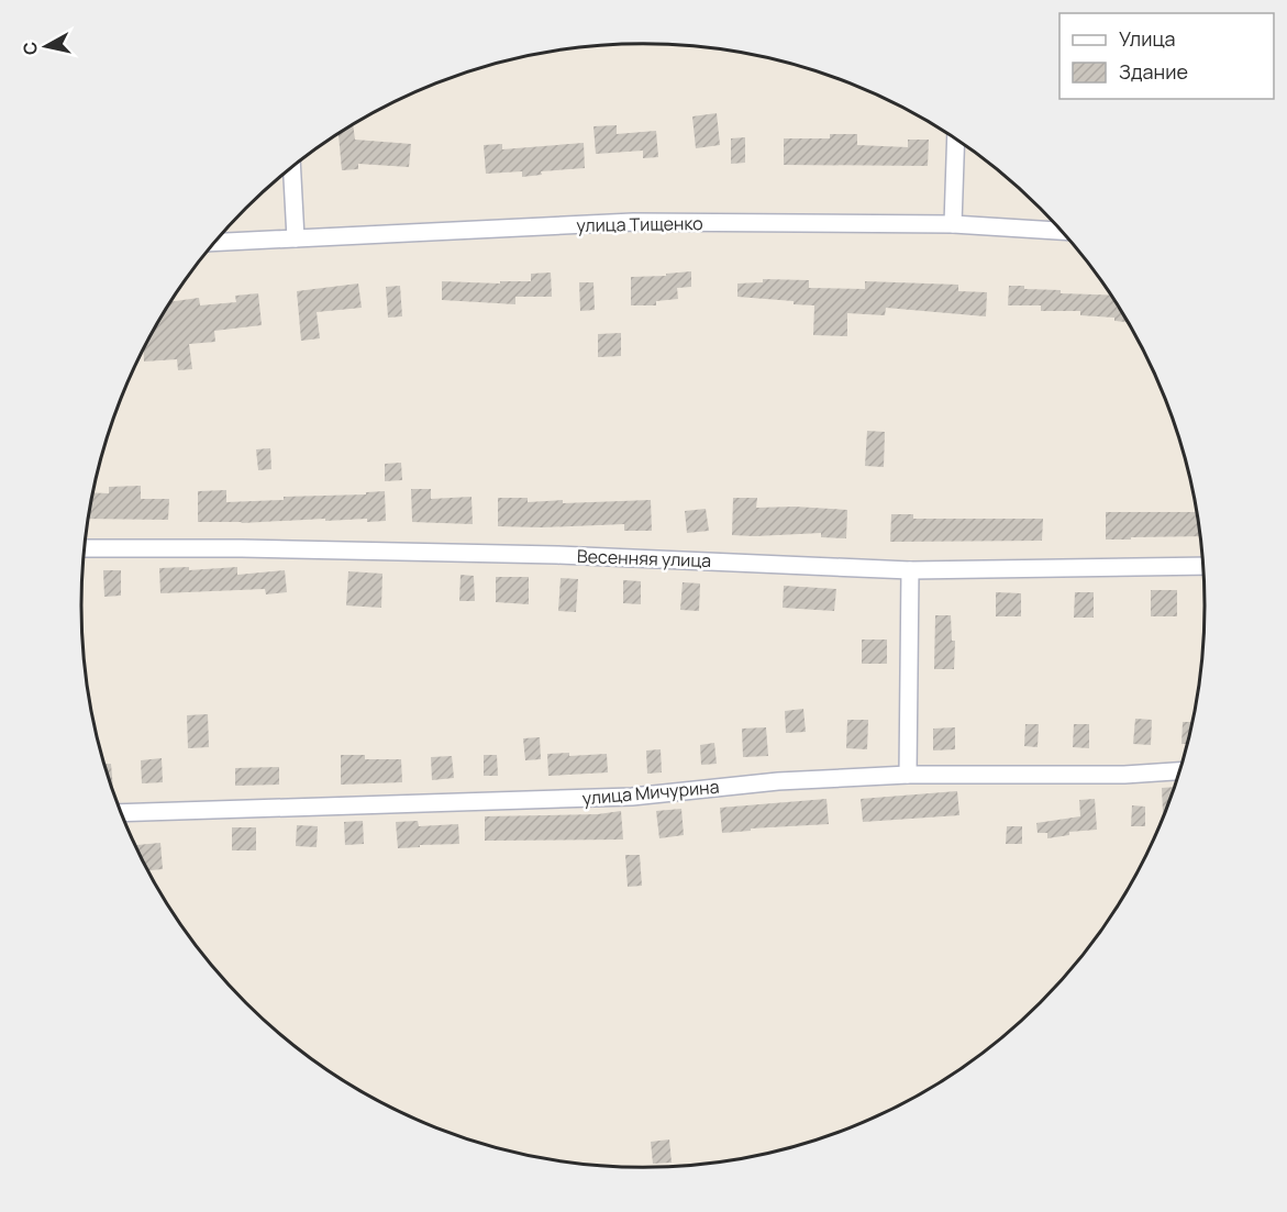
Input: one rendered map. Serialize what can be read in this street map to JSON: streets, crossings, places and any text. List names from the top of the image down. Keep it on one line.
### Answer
{"streets":{"street":["улица Тищенко","Весенняя улица","улица Мичурина"]},"legend":["Улица","Здание"],"north":"left"}
